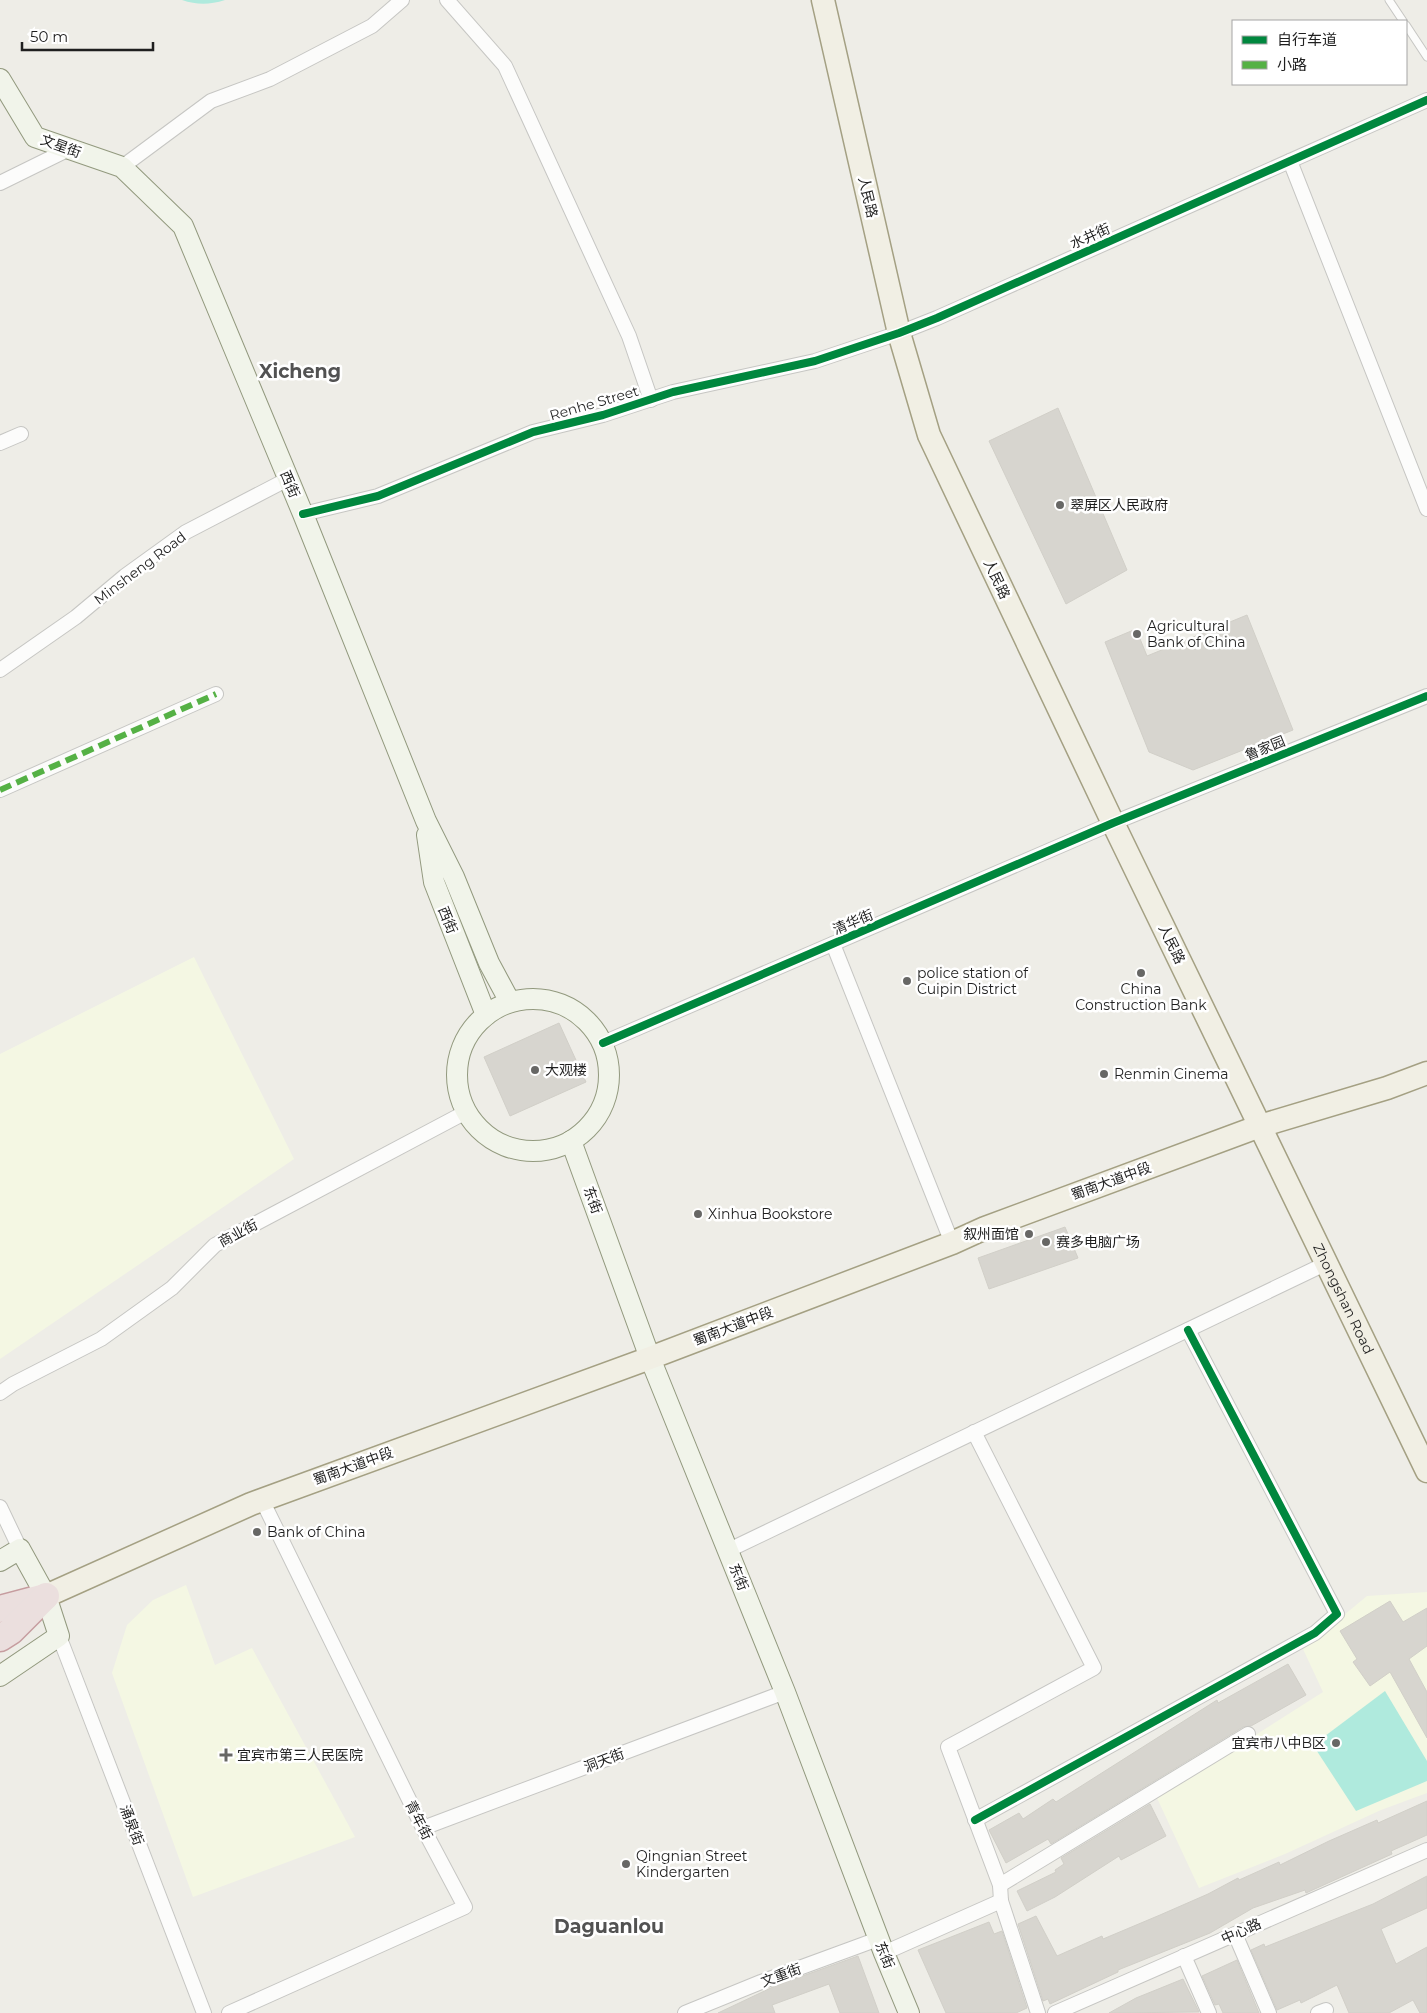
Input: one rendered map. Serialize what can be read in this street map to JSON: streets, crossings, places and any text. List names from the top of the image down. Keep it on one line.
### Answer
{"streets":{"main road":["文星街","人民路","西街","蜀南大道中段","东街","Zhongshan Road"],"street":["水井街","Renhe Street","Minsheng Road","鲁家园","清华街","商业街","洞天街","青年街","涌泉街","中心路","文重街"]},"crossings":[["文星街","西街"],["人民路","水井街"],["人民路","Renhe Street"],["人民路","鲁家园"],["人民路","清华街"],["人民路","蜀南大道中段"],["人民路","Zhongshan Road"],["水井街","Renhe Street"],["Renhe Street","西街"],["西街","Minsheng Road"],["西街","清华街"],["西街","东街"],["西街","商业街"],["鲁家园","清华街"],["清华街","东街"],["清华街","商业街"],["蜀南大道中段","东街"],["蜀南大道中段","Zhongshan Road"],["蜀南大道中段","青年街"],["东街","商业街"],["东街","洞天街"],["东街","文重街"],["洞天街","青年街"]],"districts":["Xicheng","Daguanlou"],"places":{"other":["翠屏区人民政府","Agricultural Bank of China","China Construction Bank","police station of Cuipin District","大观楼","Renmin Cinema","Xinhua Bookstore","叙州面馆","赛多电脑广场","Bank of China","宜宾市八中B区","Qingnian Street Kindergarten"],"health":["宜宾市第三人民医院"]},"legend":["自行车道","小路"],"scale_bar":"50 m"}
